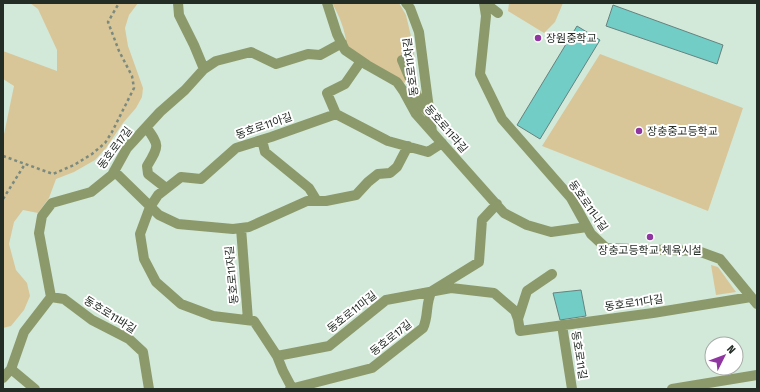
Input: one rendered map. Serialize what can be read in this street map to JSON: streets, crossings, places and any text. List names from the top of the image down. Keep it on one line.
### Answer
{"streets":{"street":["동호로11차길","동호로11아길","동호로11라길","동호로17길","동호로11나길","동호로11자길","동호로11다길","동호로11마길","동호로11바길","동호로11길"]},"crossings":[["동호로11차길","동호로11라길"],["동호로11아길","동호로11자길"],["동호로11라길","동호로11나길"],["동호로11라길","동호로11마길"],["동호로17길","동호로11자길"],["동호로17길","동호로11마길"],["동호로17길","동호로11바길"],["동호로11나길","동호로11다길"],["동호로11다길","동호로11마길"],["동호로11다길","동호로11길"]],"places":["장원중학교","장충중고등학교","장충고등학교 체육시설"],"north":"top right"}
